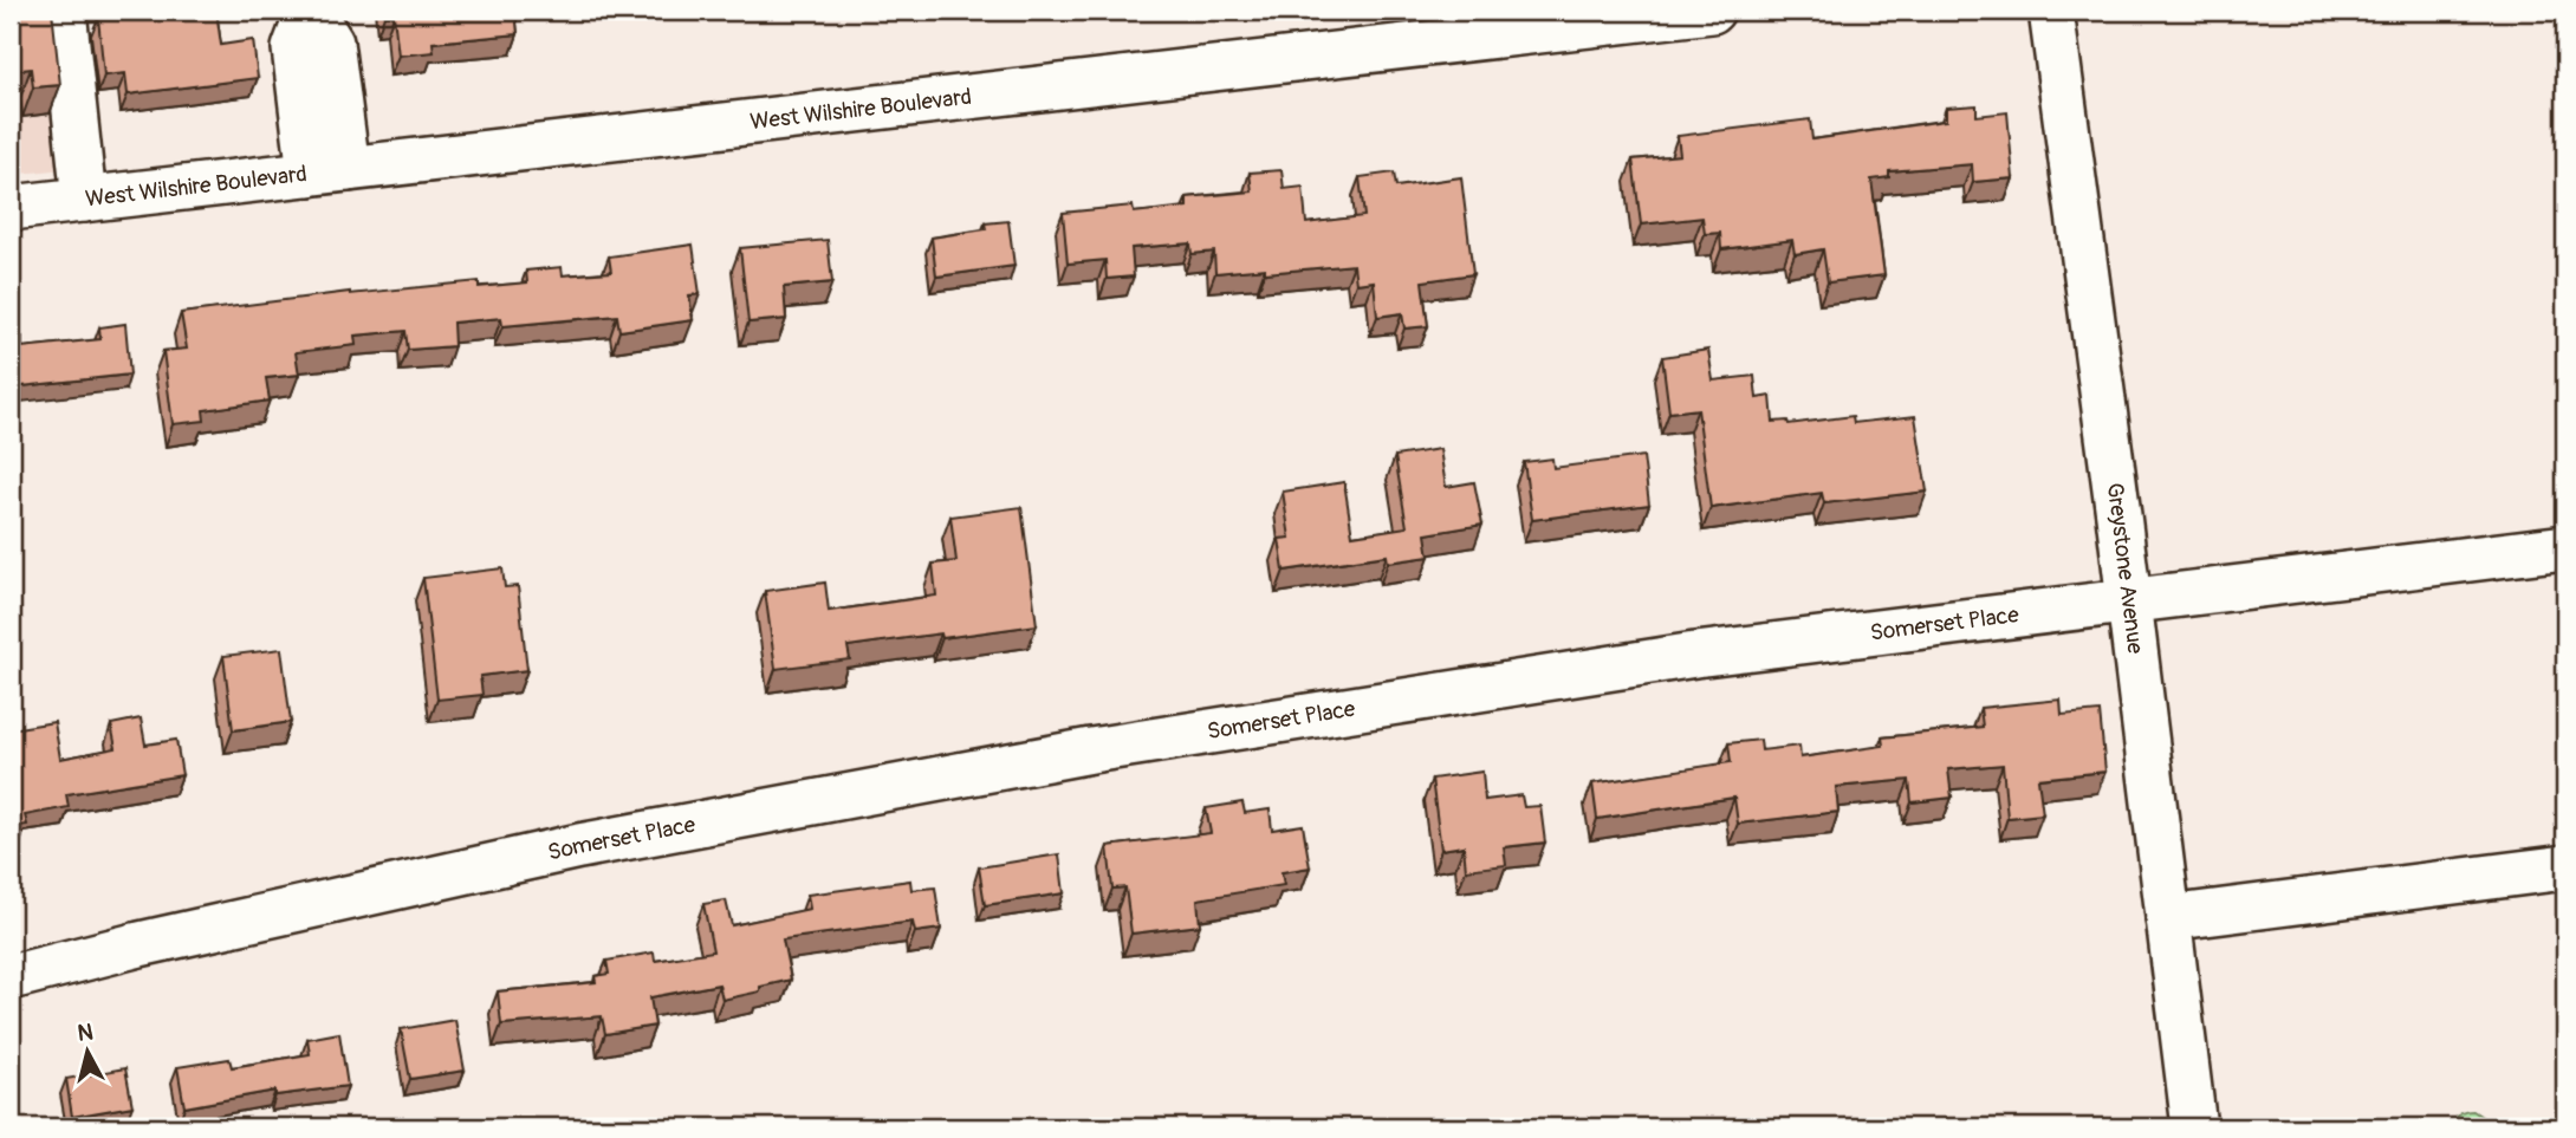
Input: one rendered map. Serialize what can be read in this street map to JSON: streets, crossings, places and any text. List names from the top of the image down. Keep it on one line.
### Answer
{"streets":{"street":["West Wilshire Boulevard","Greystone Avenue","Somerset Place"]},"crossings":[["Greystone Avenue","Somerset Place"]],"north":"top"}
